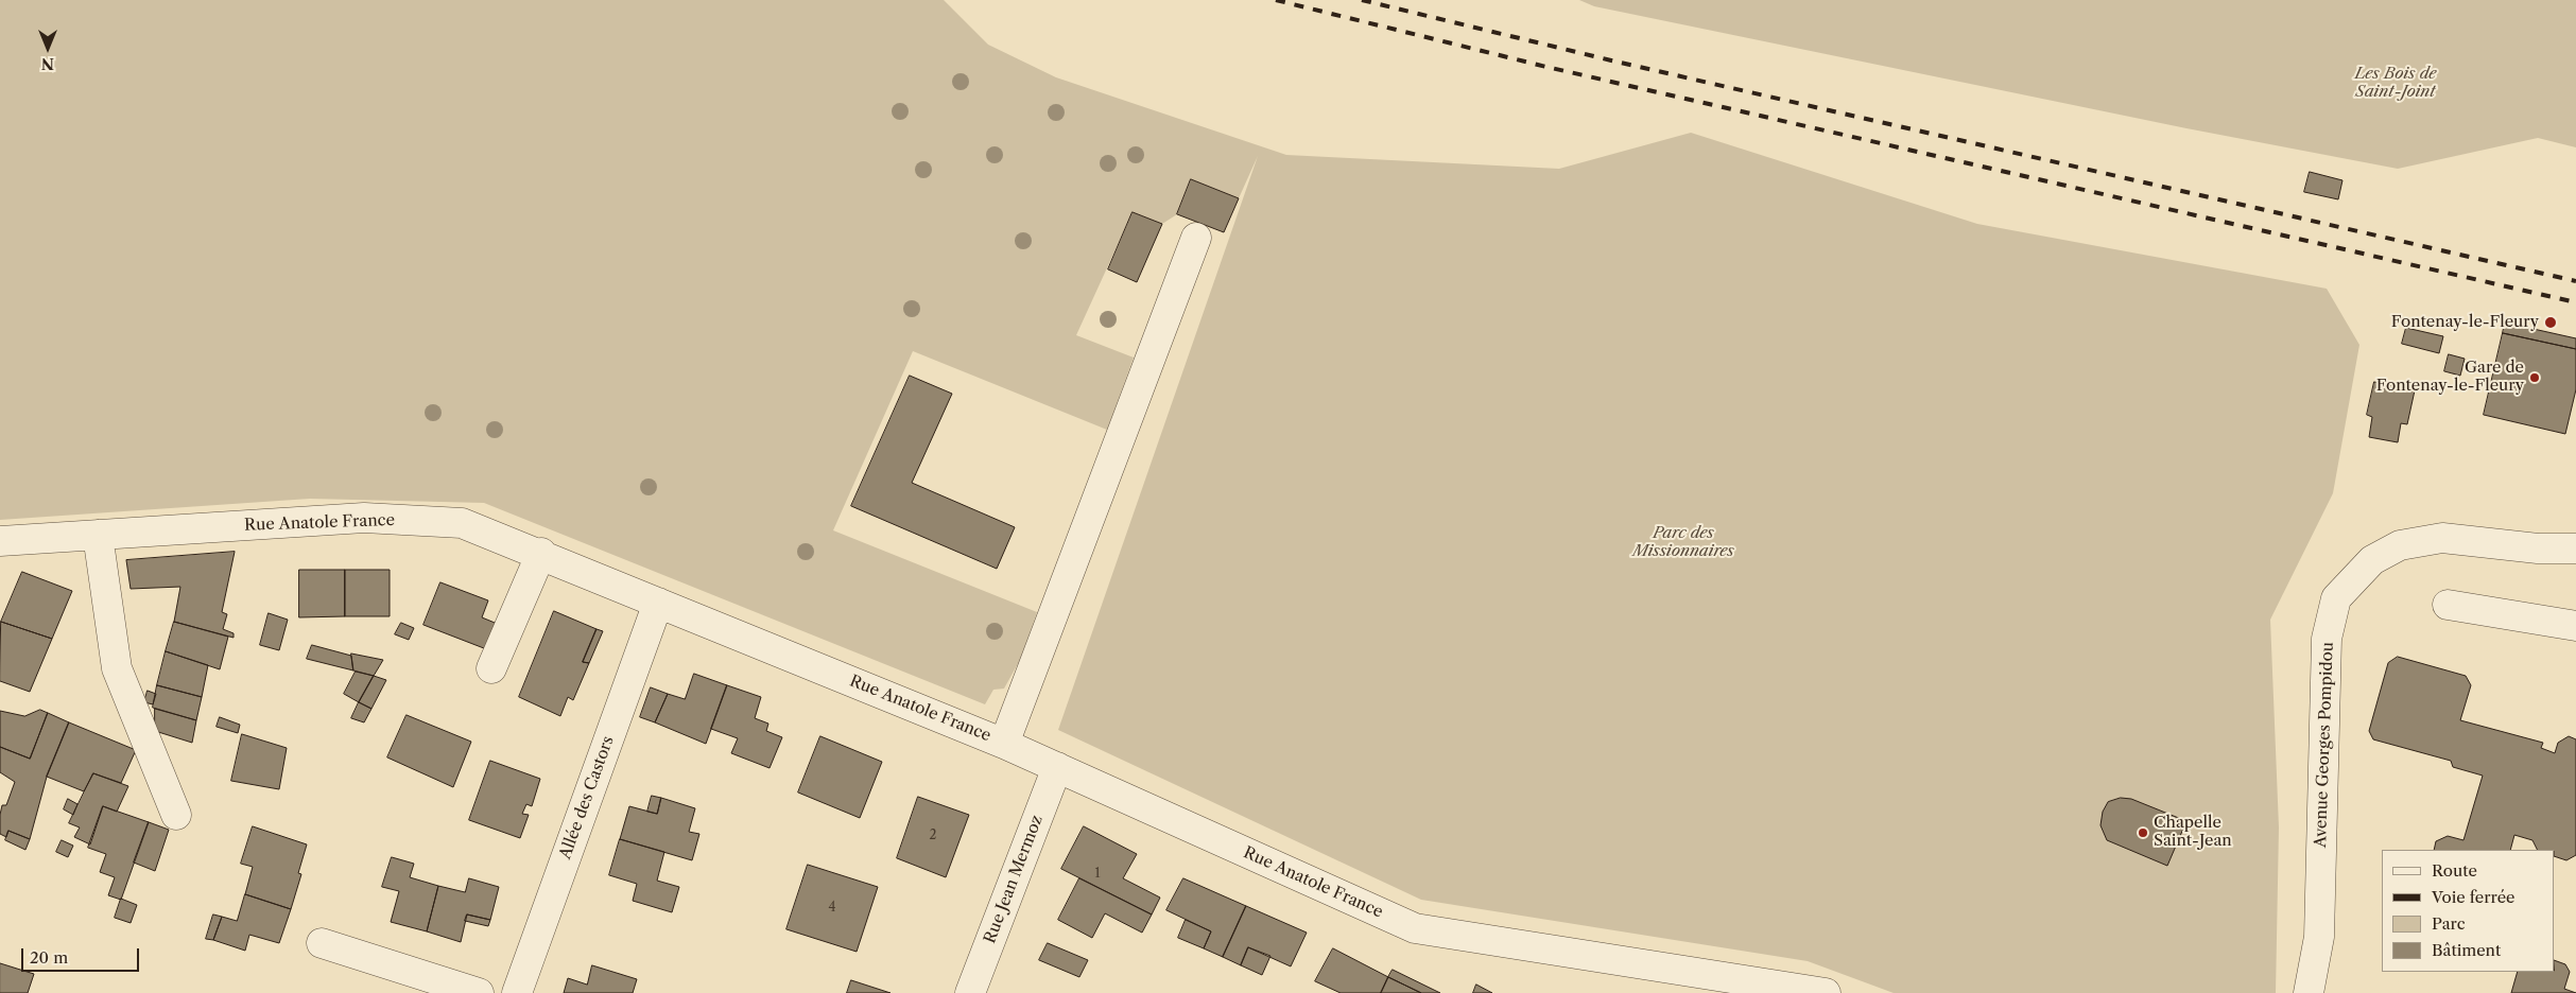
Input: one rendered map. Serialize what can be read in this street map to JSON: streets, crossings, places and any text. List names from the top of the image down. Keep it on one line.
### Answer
{"streets":{"street":["Rue Anatole France","Avenue Georges Pompidou","Allée des Castors","Rue Jean Mermoz"]},"crossings":[["Rue Anatole France","Allée des Castors"],["Rue Anatole France","Rue Jean Mermoz"]],"parks":["Les Bois de Saint-Joint","Parc des Missionnaires"],"places":["Fontenay-le-Fleury","Gare de Fontenay-le-Fleury","Chapelle Saint-Jean"],"house_numbers":["2","1","4"],"legend":["Route","Voie ferrée","Parc","Bâtiment"],"scale_bar":"20 m","north":"bottom"}
